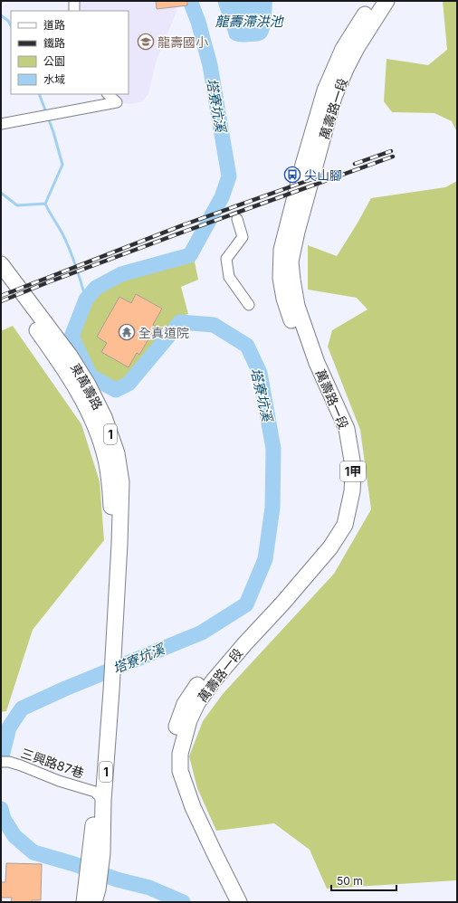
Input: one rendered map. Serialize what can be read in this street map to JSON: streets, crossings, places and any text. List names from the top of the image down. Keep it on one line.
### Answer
{"streets":{"main road":["萬壽路一段","東萬壽路","1","1甲"],"street":["三興路87巷"]},"crossings":[["東萬壽路","1"],["1","三興路87巷"]],"water":["龍壽滯洪池","塔寮坑溪"],"places":{"school or university":["龍壽國小"],"bus stop":["尖山腳"],"temple":["全真道院"]},"legend":["道路","鐵路","公園","水域"],"scale_bar":"50 m"}
